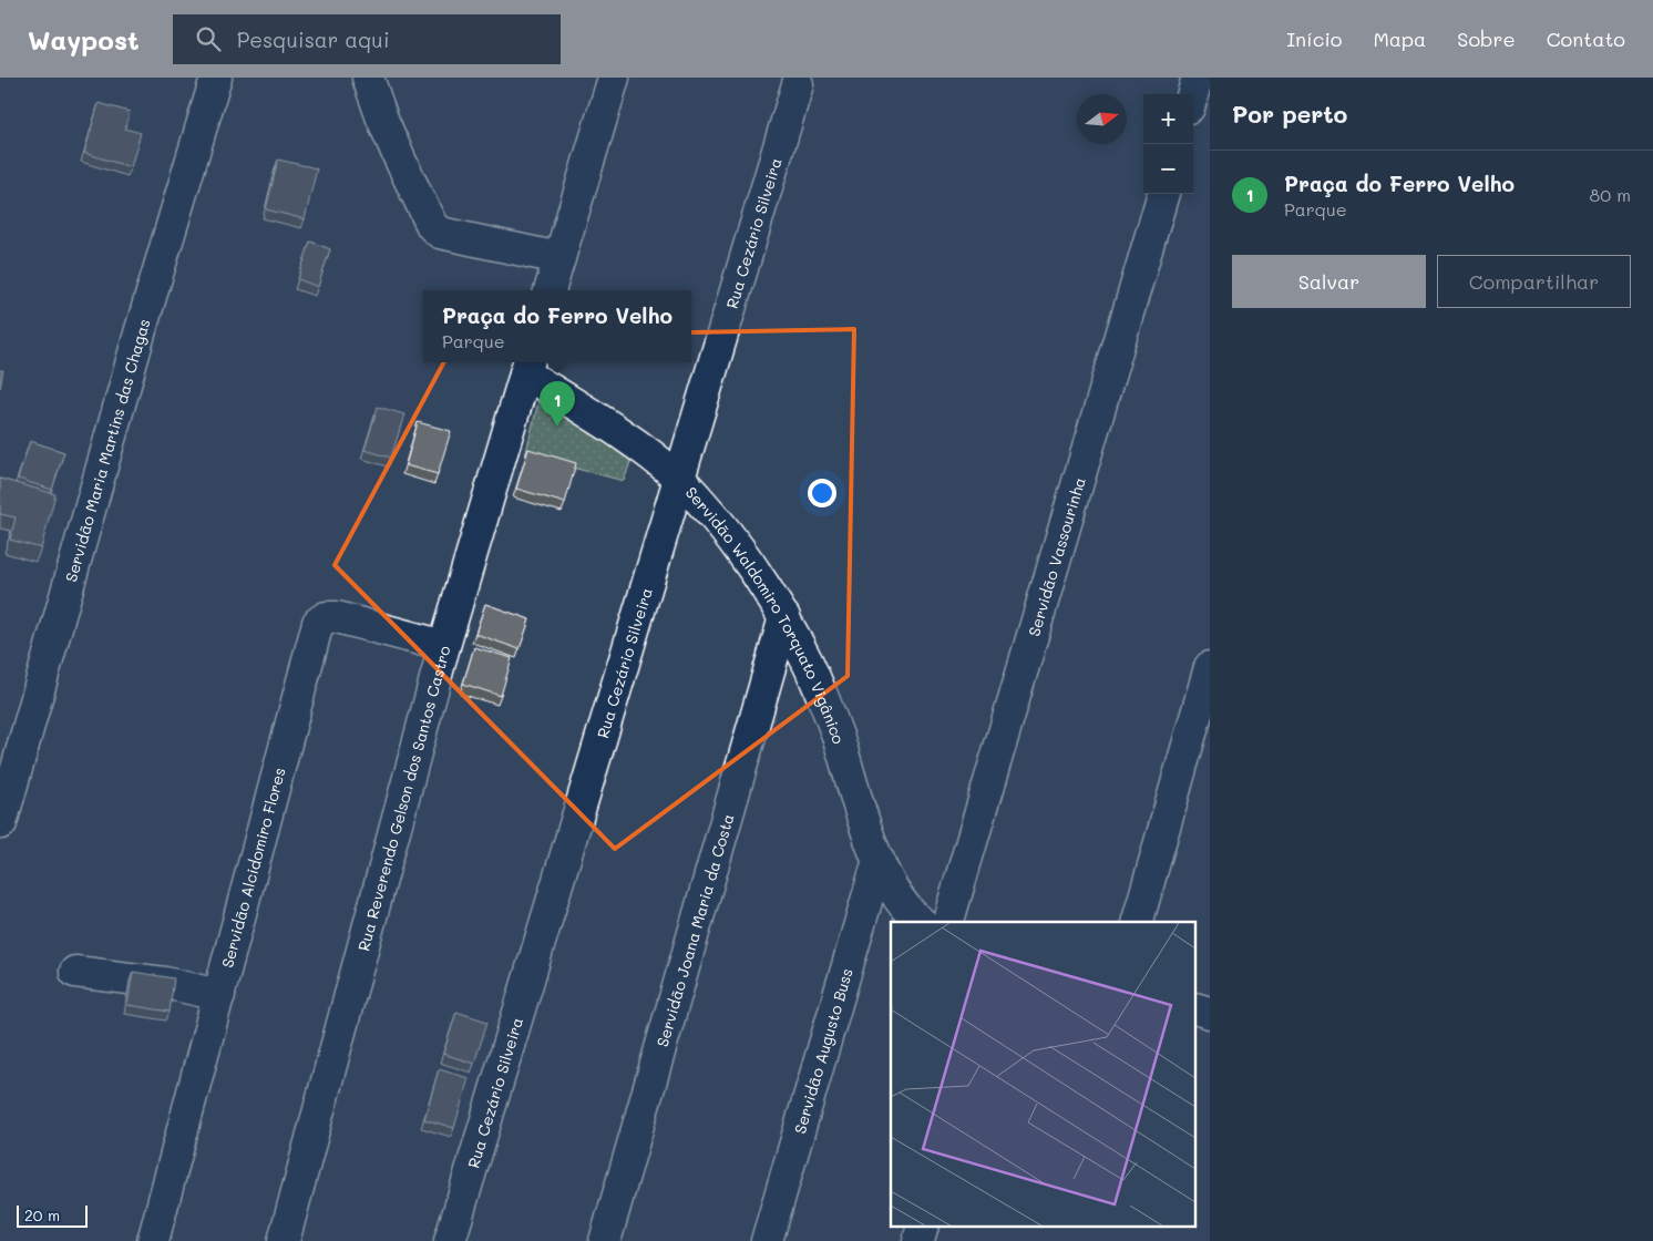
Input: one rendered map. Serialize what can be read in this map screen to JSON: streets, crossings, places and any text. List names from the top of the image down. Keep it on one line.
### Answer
{"streets":{"street":["Rua Cezário Silveira","Servidão Maria Martins das Chagas","Servidão Vassourinha","Servidão Waldomiro Torquato Vigânico","Rua Reverendo Gelson dos Santos Castro","Servidão Alcidomiro Flores","Servidão Joana Maria da Costa","Servidão Augusto Buss"]},"crossings":[["Rua Cezário Silveira","Servidão Waldomiro Torquato Vigânico"],["Servidão Waldomiro Torquato Vigânico","Rua Reverendo Gelson dos Santos Castro"],["Servidão Waldomiro Torquato Vigânico","Servidão Joana Maria da Costa"],["Servidão Waldomiro Torquato Vigânico","Servidão Augusto Buss"],["Rua Reverendo Gelson dos Santos Castro","Servidão Alcidomiro Flores"]],"scale_bar":"20 m","north":"right","page":{"header":"Waypost","search":"Pesquisar aqui","nav":["Início","Mapa","Sobre","Contato"],"heading":"Por perto","map_buttons":["+","−"],"list":[{"mark":"1","name":"Praça do Ferro Velho","note":"Parque","value":"80 m"}],"buttons":["Salvar","Compartilhar"],"popup":["Praça do Ferro Velho","Parque"],"pins":"1","scale":"20 m"}}
